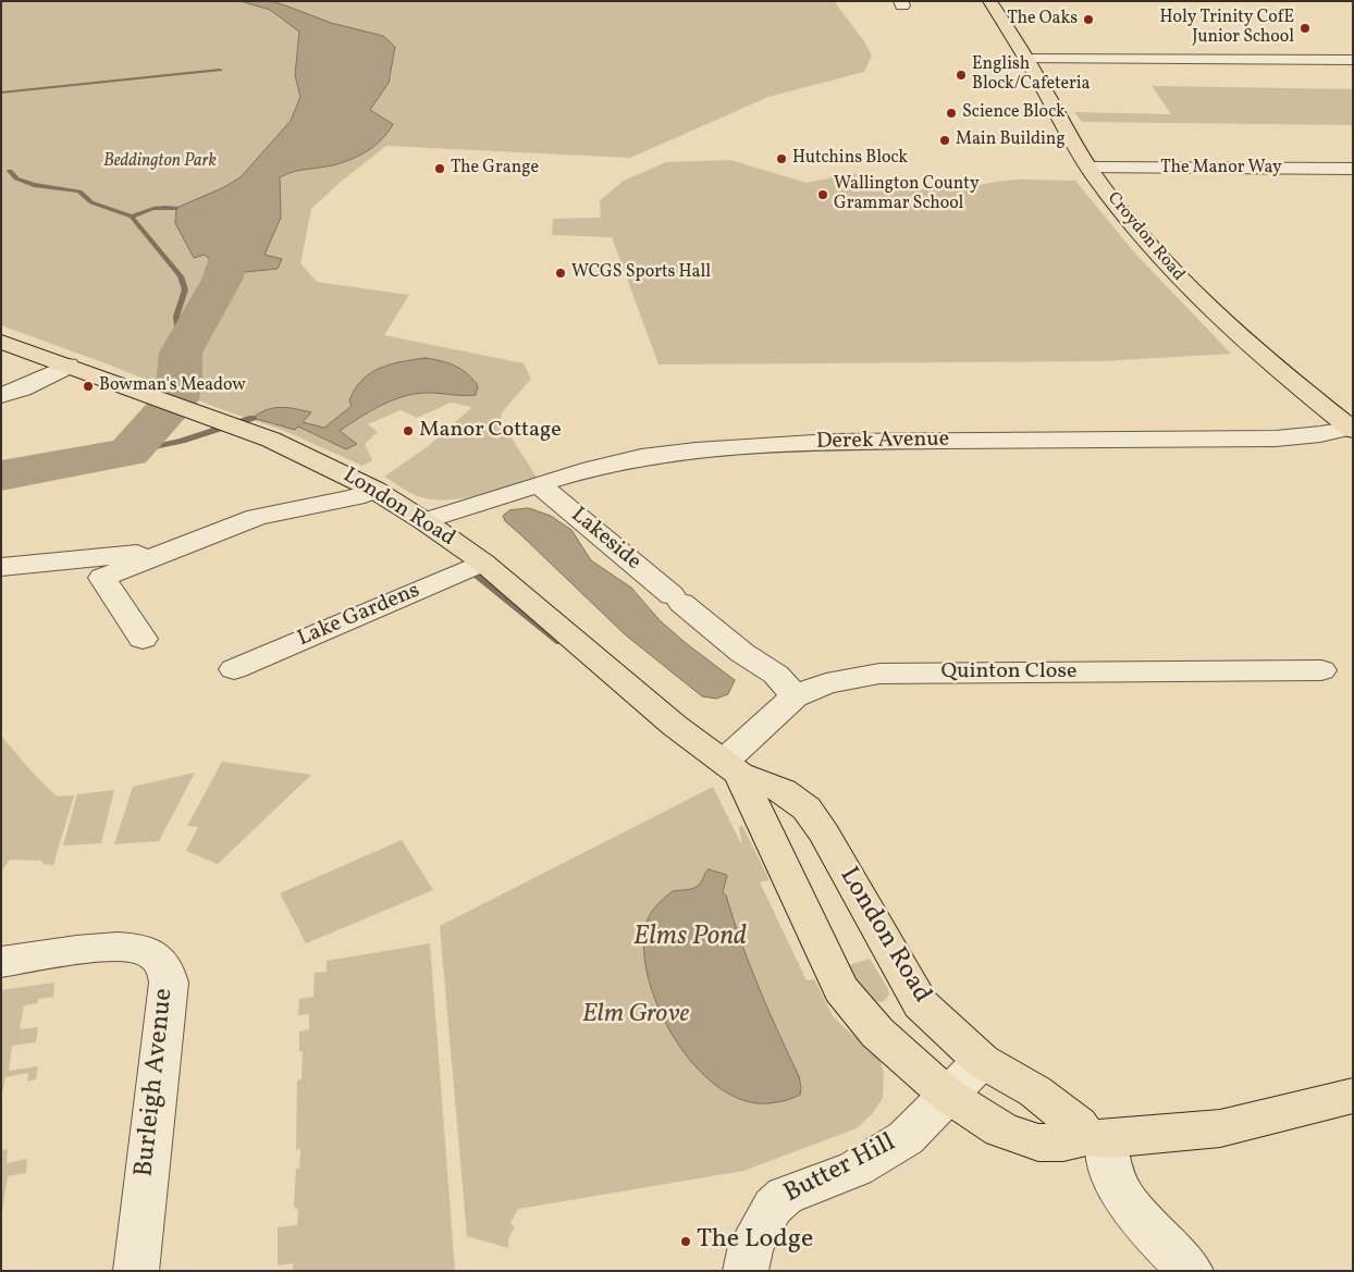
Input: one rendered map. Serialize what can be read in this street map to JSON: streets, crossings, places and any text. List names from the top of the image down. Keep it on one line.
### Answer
{"streets":{"main road":["Croydon Road","London Road"],"street":["The Manor Way","Derek Avenue","Lakeside","Lake Gardens","Quinton Close","Burleigh Avenue","Butter Hill"]},"crossings":[["The Manor Way","Croydon Road"],["Croydon Road","Derek Avenue"],["Derek Avenue","London Road"],["Derek Avenue","Lakeside"],["London Road","Lake Gardens"],["London Road","Quinton Close"],["London Road","Butter Hill"],["Lakeside","Quinton Close"]],"water":["Elms Pond"],"parks":["Beddington Park","Elm Grove"],"places":["The Oaks","Holy Trinity CofE Junior School","English Block/Cafeteria","Science Block","Main Building","Hutchins Block","The Grange","Wallington County Grammar School","WCGS Sports Hall","Bowman's Meadow","Manor Cottage","The Lodge"]}
